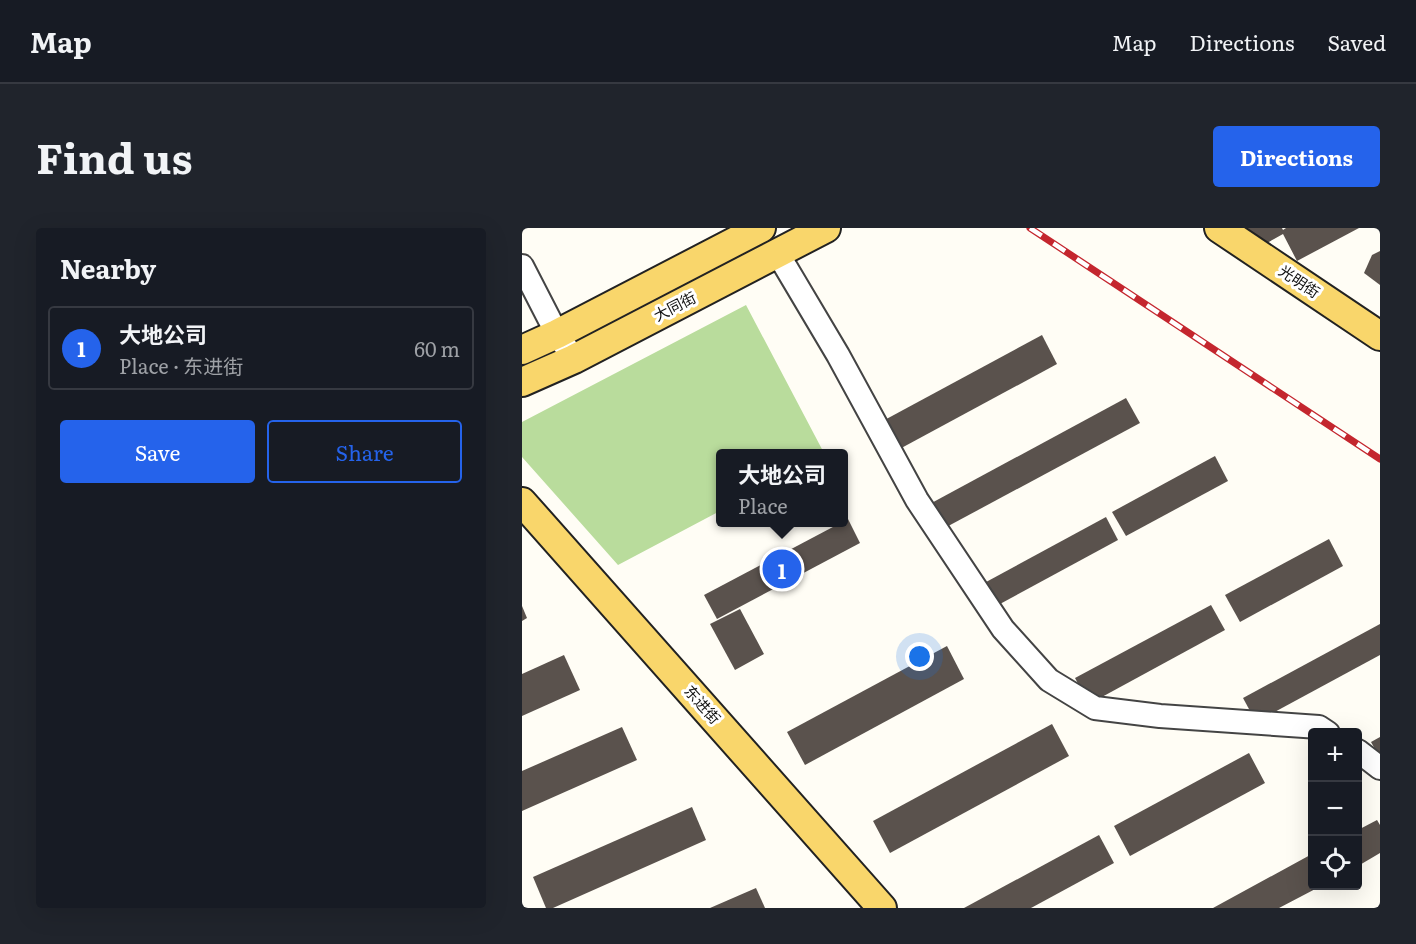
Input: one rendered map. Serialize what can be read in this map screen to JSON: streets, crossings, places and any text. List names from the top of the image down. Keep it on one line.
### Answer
{"streets":{"main road":["光明街","大同街","东进街"]},"page":{"header":"Map","nav":["Map","Directions","Saved"],"title":"Find us","buttons":["Directions",["Save","Share"]],"heading":"Nearby","list":[{"mark":"1","name":"大地公司","note":"Place · 东进街","value":"60 m"}],"popup":["大地公司","Place"],"pins":"1","map_buttons":["+","−"]}}
